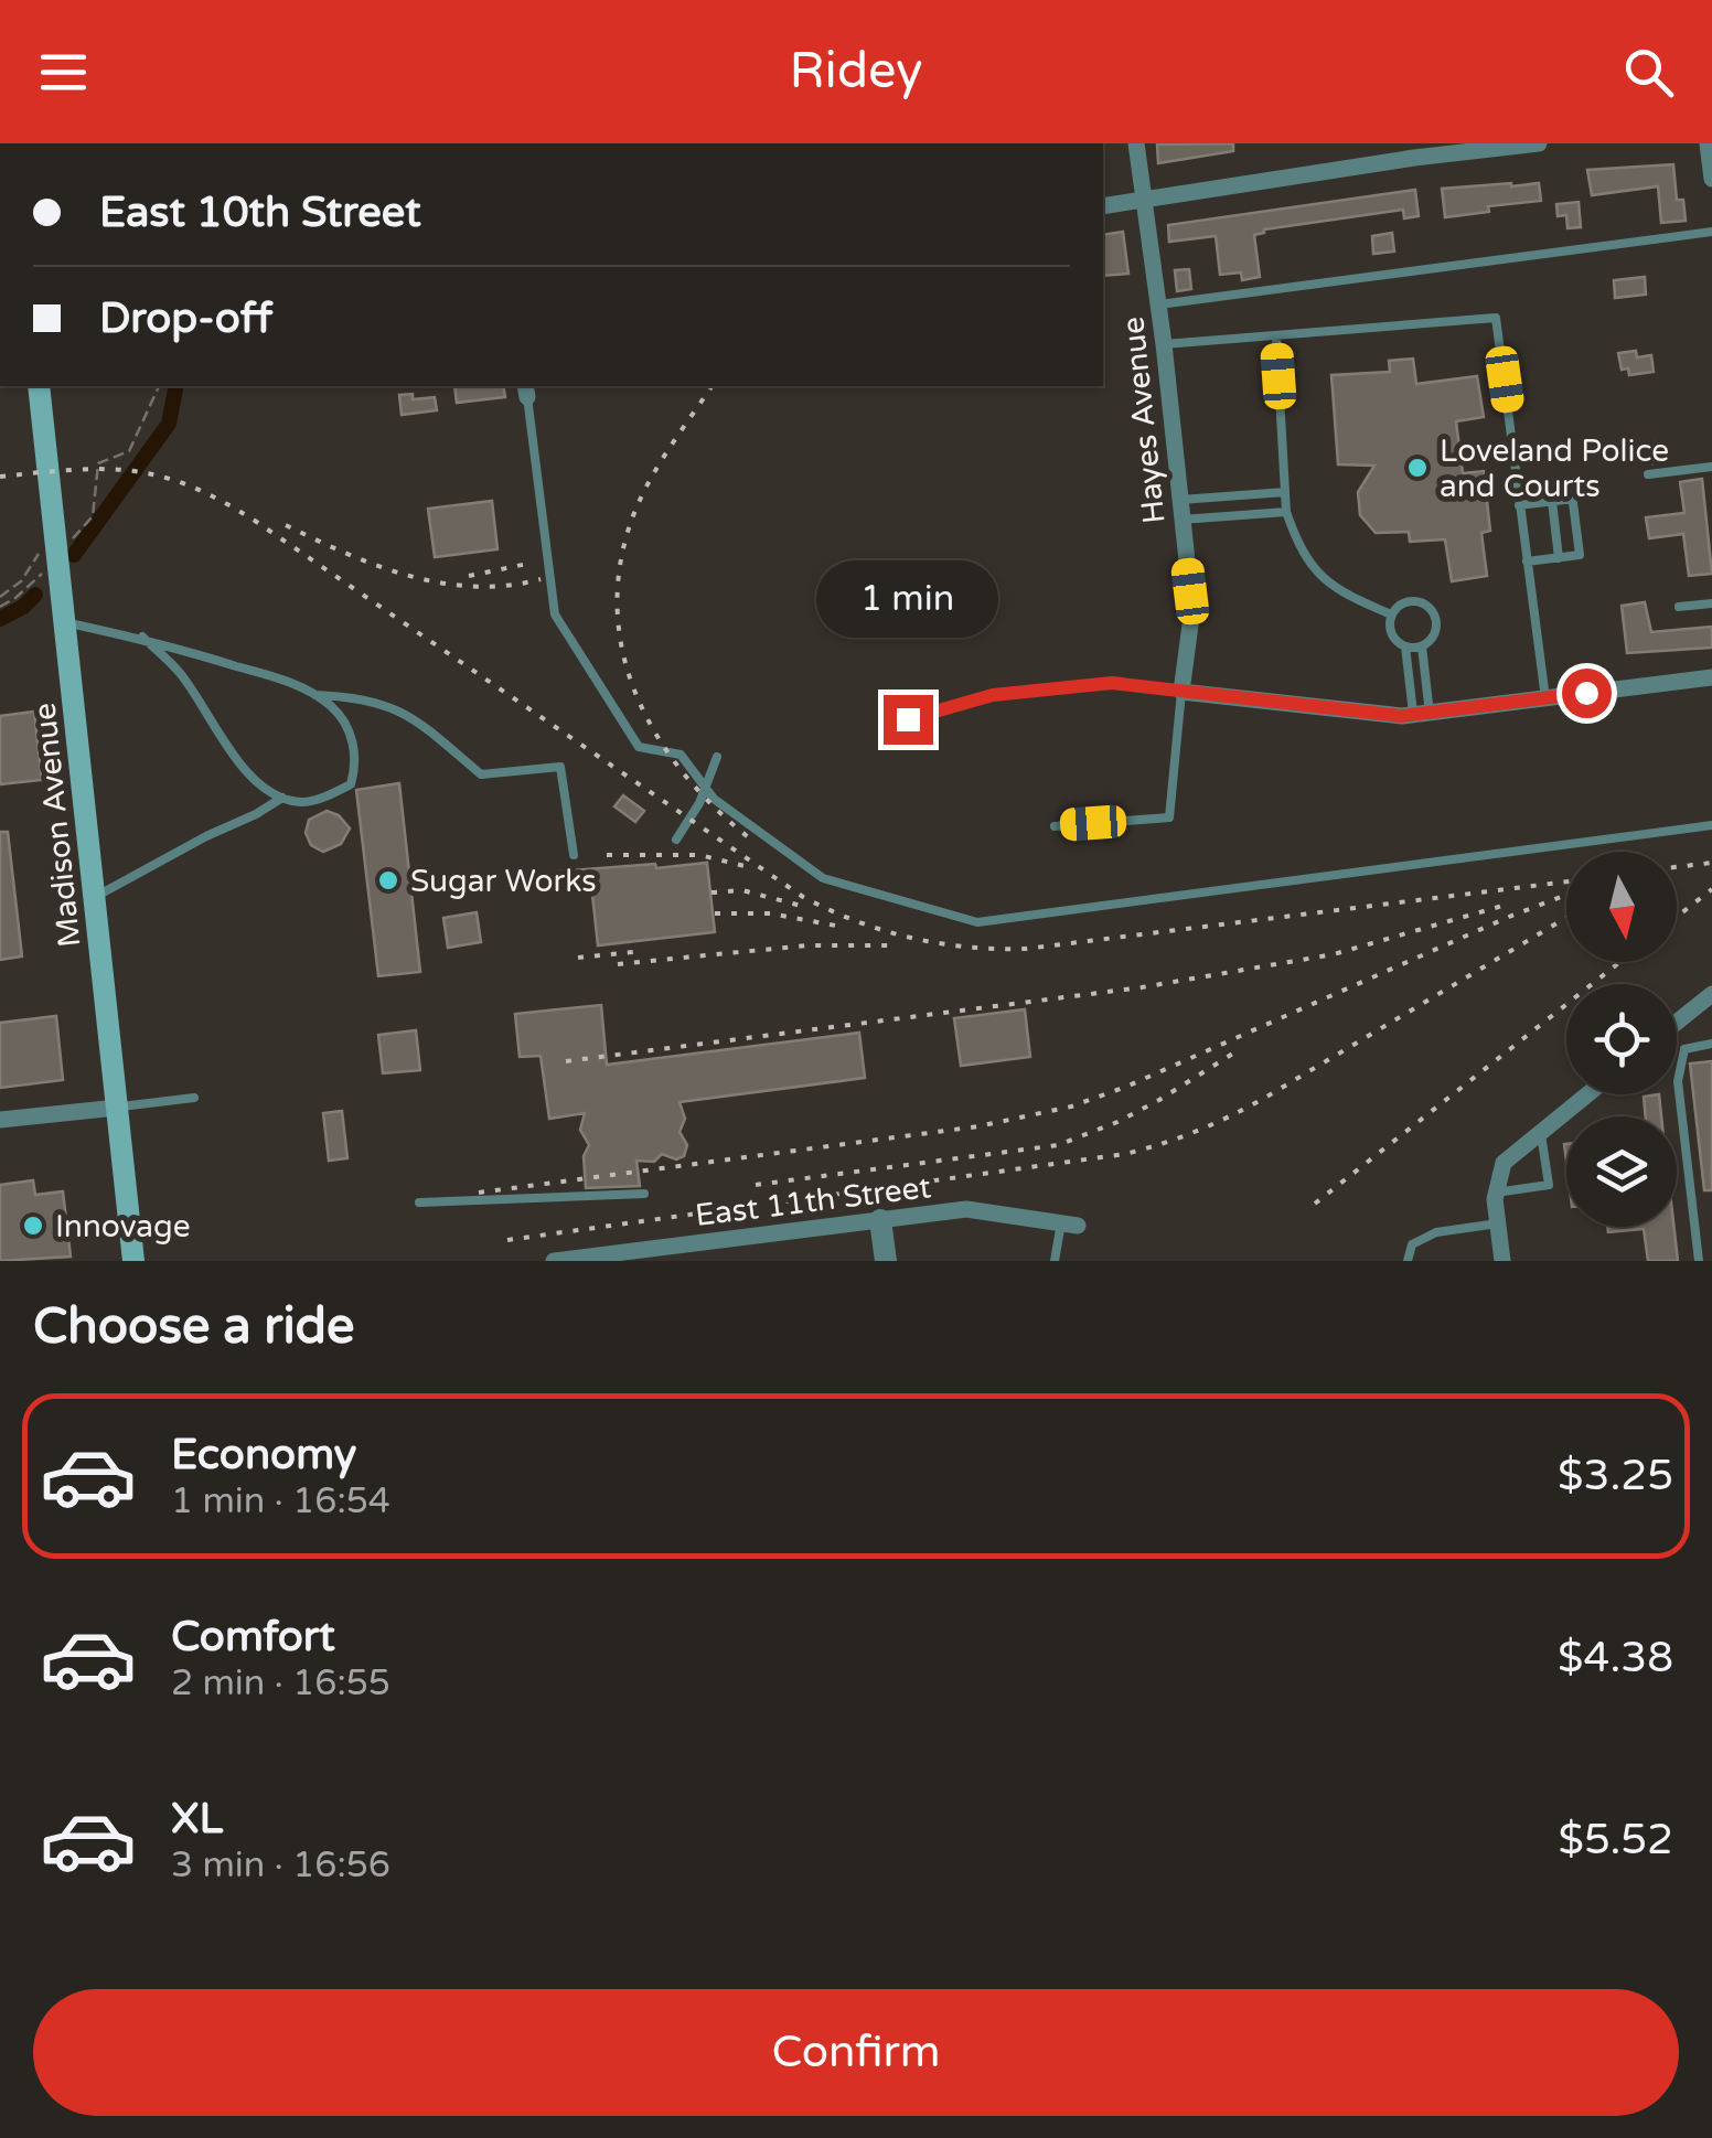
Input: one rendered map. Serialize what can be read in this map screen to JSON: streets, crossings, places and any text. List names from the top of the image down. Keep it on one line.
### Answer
{"streets":{"main road":["Madison Avenue"],"street":["Hayes Avenue","East 11th Street"]},"places":["Loveland Police and Courts","Sugar Works","Innovage"],"north":"bottom","page":{"header":"Ridey","banner":["East 10th Street","Drop-off"],"bubble":"1 min","heading":"Choose a ride","list":[{"name":"Economy","note":"1 min · 16:54","value":"$3.25"},{"name":"Comfort","note":"2 min · 16:55","value":"$4.38"},{"name":"XL","note":"3 min · 16:56","value":"$5.52"}],"buttons":"Confirm"}}
